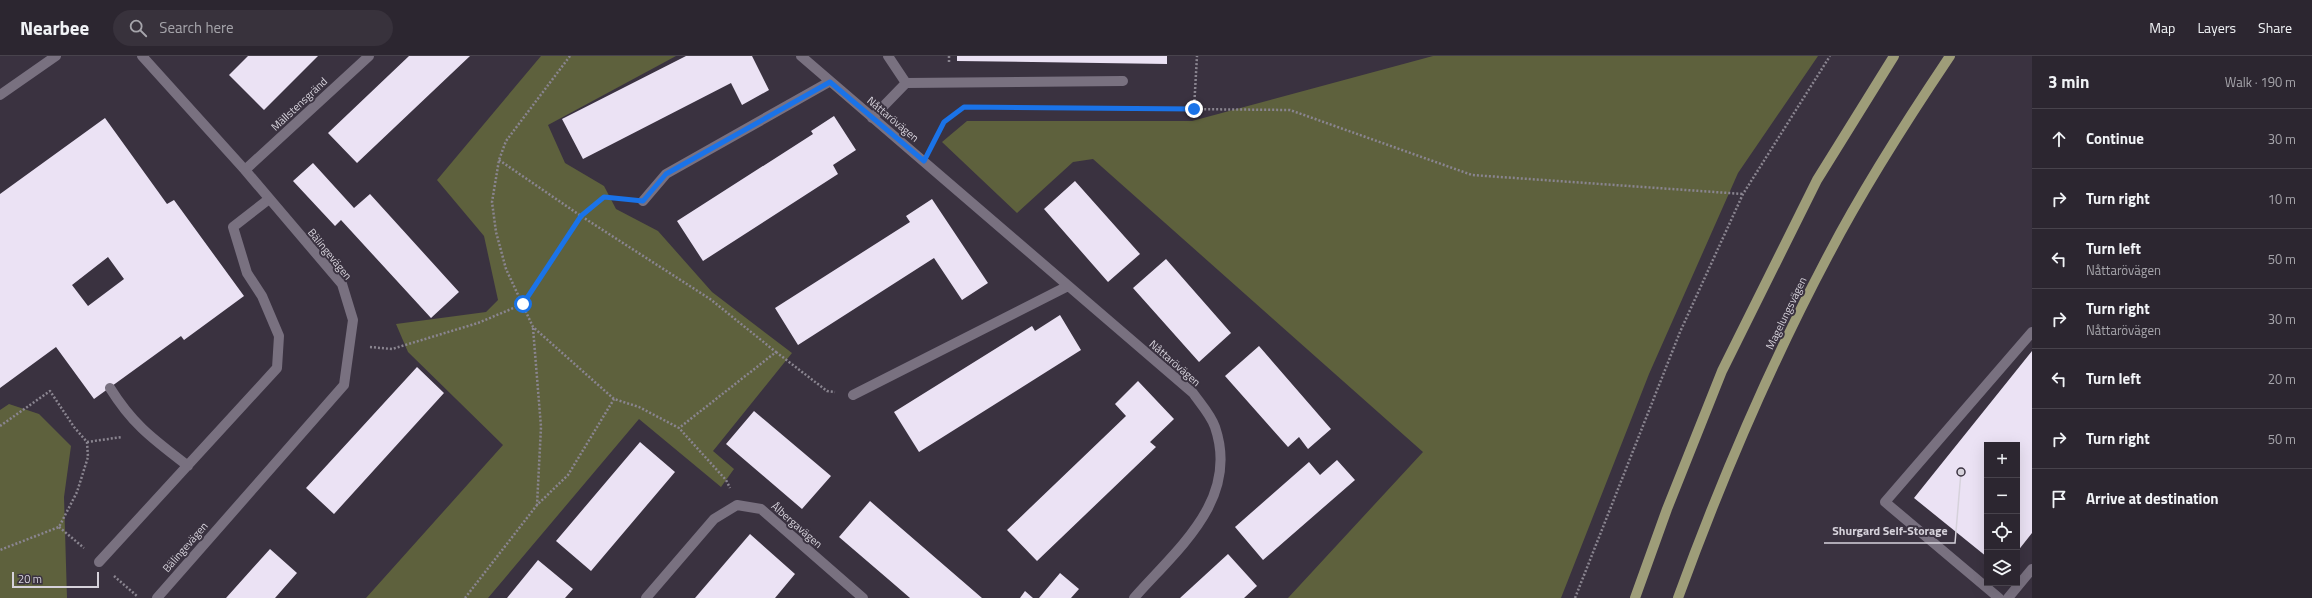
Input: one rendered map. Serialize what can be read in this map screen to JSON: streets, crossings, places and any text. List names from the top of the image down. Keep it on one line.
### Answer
{"streets":{"main road":["Magelungsvägen"],"street":["Mällstensgränd","Nåttarövägen","Bälingevägen","Ålbergavägen"]},"crossings":[["Mällstensgränd","Bälingevägen"]],"places":["Shurgard Self-Storage"],"scale_bar":"20 m","page":{"header":"Nearbee","search":"Search here","nav":["Map","Layers","Share"],"heading":["3 min","Walk · 190 m"],"list":[["Continue","30 m"],["Turn right","10 m"],["Turn left","Nåttarövägen","50 m"],["Turn right","Nåttarövägen","30 m"],["Turn left","20 m"],["Turn right","50 m"],"Arrive at destination"],"map_buttons":["+","−"],"scale":"20 m"}}
